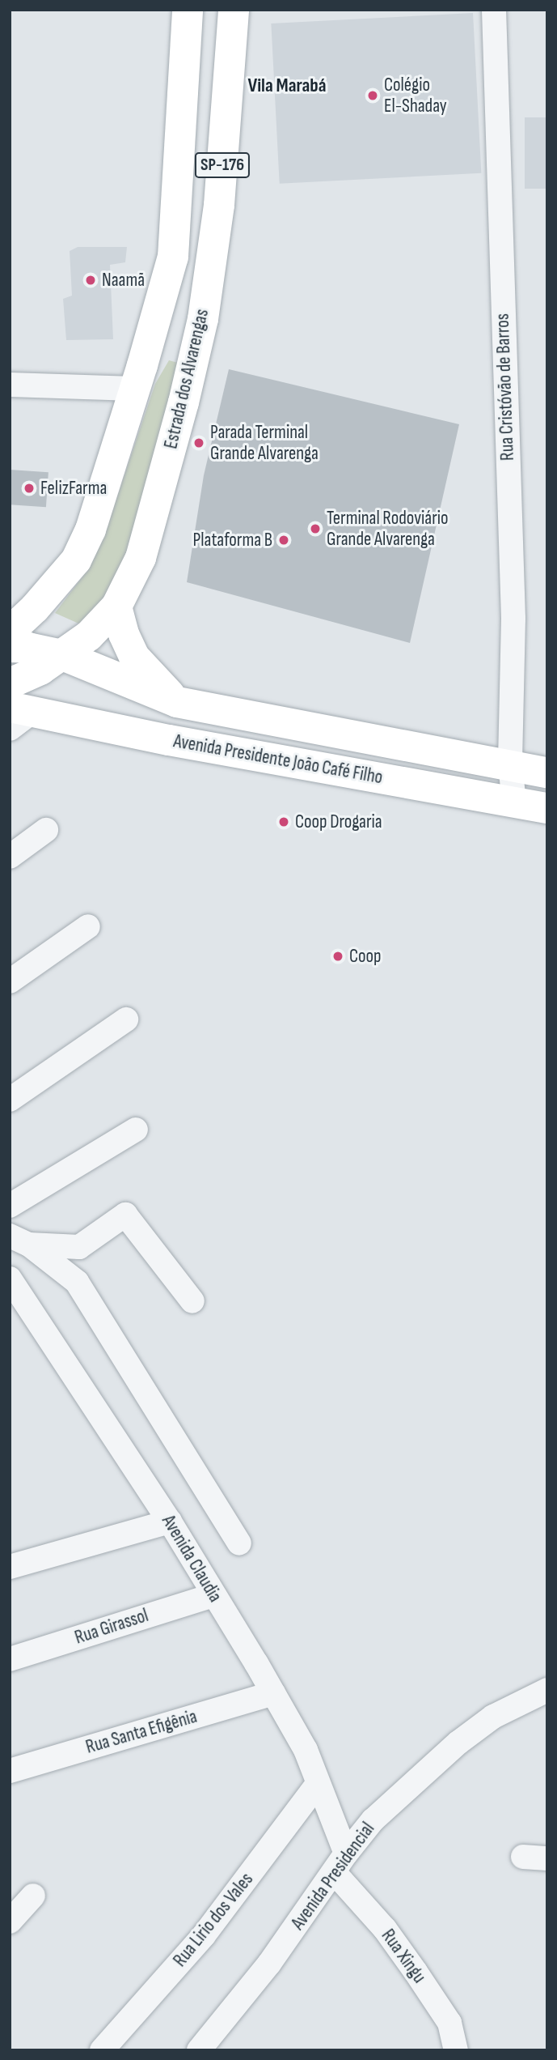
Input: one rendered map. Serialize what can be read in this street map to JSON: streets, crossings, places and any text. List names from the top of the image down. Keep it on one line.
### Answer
{"streets":{"main road":["SP-176","Estrada dos Alvarengas","Avenida Presidente João Café Filho"],"street":["Rua Cristóvão de Barros","Avenida Claudia","Rua Girassol","Rua Santa Efigênia","Avenida Presidencial","Rua Lirio dos Vales","Rua Xingu"]},"crossings":[["Estrada dos Alvarengas","Avenida Presidente João Café Filho"],["Rua Cristóvão de Barros","Avenida Presidente João Café Filho"],["Avenida Claudia","Rua Girassol"],["Avenida Claudia","Rua Santa Efigênia"],["Avenida Claudia","Avenida Presidencial"],["Avenida Claudia","Rua Lirio dos Vales"],["Avenida Claudia","Rua Xingu"],["Avenida Presidencial","Rua Xingu"]],"districts":["Vila Marabá"],"places":["Colégio El-Shaday","Naamã","Parada Terminal Grande Alvarenga","FelizFarma","Terminal Rodoviário Grande Alvarenga","Plataforma B","Coop Drogaria","Coop"]}
